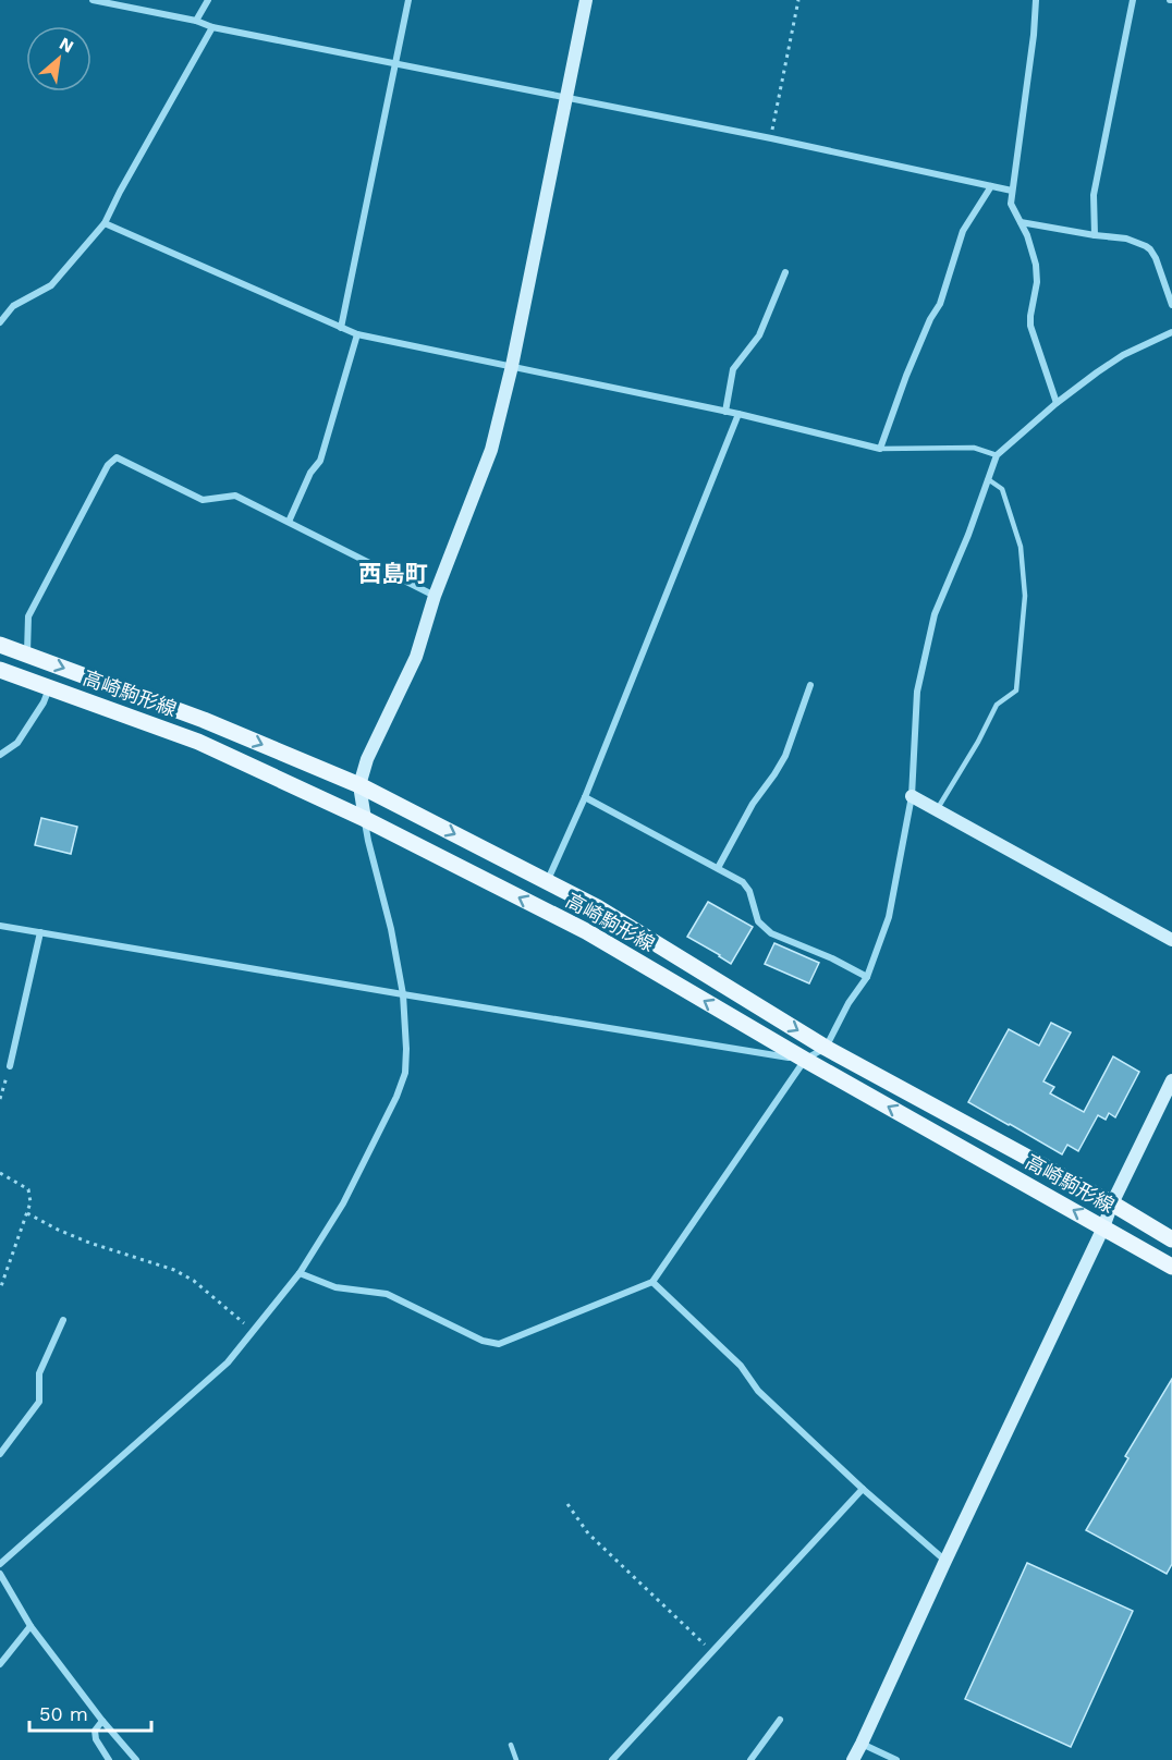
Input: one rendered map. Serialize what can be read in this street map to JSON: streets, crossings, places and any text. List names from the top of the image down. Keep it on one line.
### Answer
{"streets":{"main road":["高崎駒形線"]},"districts":["西島町"],"scale_bar":"50 m","north":"top right"}
